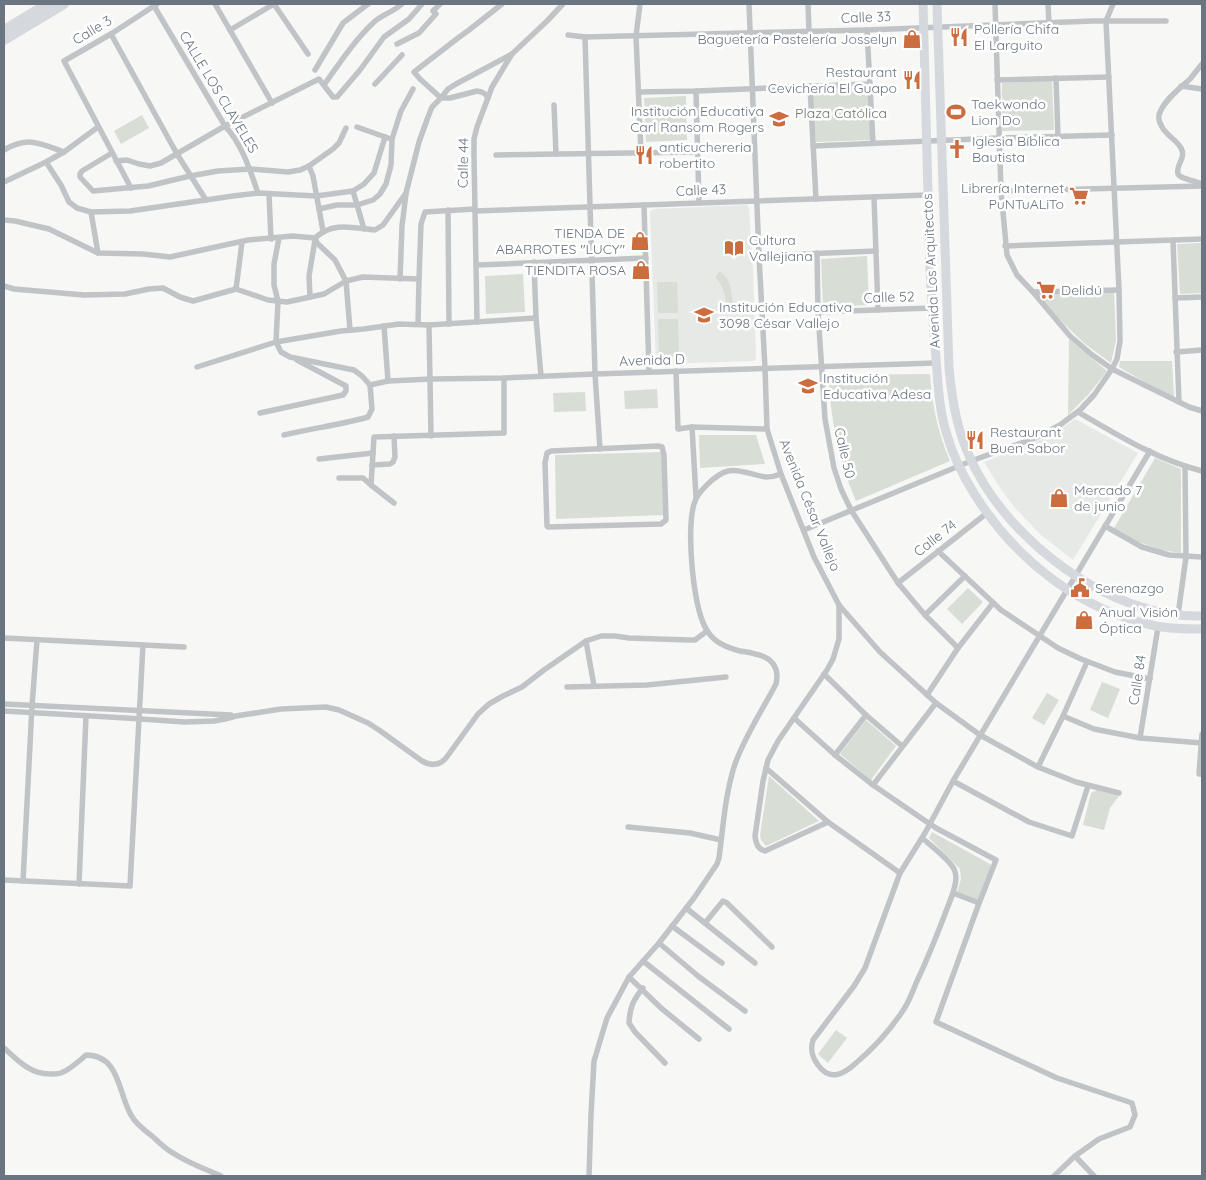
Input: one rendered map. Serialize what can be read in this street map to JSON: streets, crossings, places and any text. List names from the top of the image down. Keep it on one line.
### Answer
{"streets":{"main road":["Avenida Los Arquitectos"],"street":["Calle 33","Calle 3","CALLE LOS CLAVELES","Calle 44","Calle 43","Calle 52","Avenida D","Calle 50","Avenida César Vallejo","Calle 74","Calle 84"]},"crossings":[["Calle 33","Avenida Los Arquitectos"],["Calle 33","Avenida César Vallejo"],["Calle 3","CALLE LOS CLAVELES"],["Calle 44","Calle 43"],["Calle 43","Avenida Los Arquitectos"],["Calle 43","Avenida César Vallejo"],["Avenida Los Arquitectos","Calle 52"],["Avenida Los Arquitectos","Avenida D"],["Avenida Los Arquitectos","Calle 74"],["Avenida Los Arquitectos","Calle 84"],["Calle 52","Calle 50"],["Avenida D","Calle 50"],["Avenida D","Avenida César Vallejo"],["Calle 50","Calle 74"]],"parks":["Plaza Católica"],"places":{"restaurant":["Pollería Chifa El Larguito","Restaurant Cevichería El Guapo","anticuchereria robertito","Restaurant Buen Sabor"],"shop":["Baguetería Pastelería Josselyn","TIENDA DE ABARROTES \"LUCY\"","TIENDITA ROSA","Mercado 7 de junio","Anual Visión Óptica"],"sports":["Taekwondo Lion Do"],"school or university":["Institución Educativa Carl Ransom Rogers","Institución Educativa 3098 César Vallejo","Institución Educativa Adesa"],"church":["Iglesia Bíblica Bautista"],"supermarket":["Librería Internet PuNTuALiTo","Delidú"],"library":["Cultura Vallejiana"],"public building":["Serenazgo"]}}
